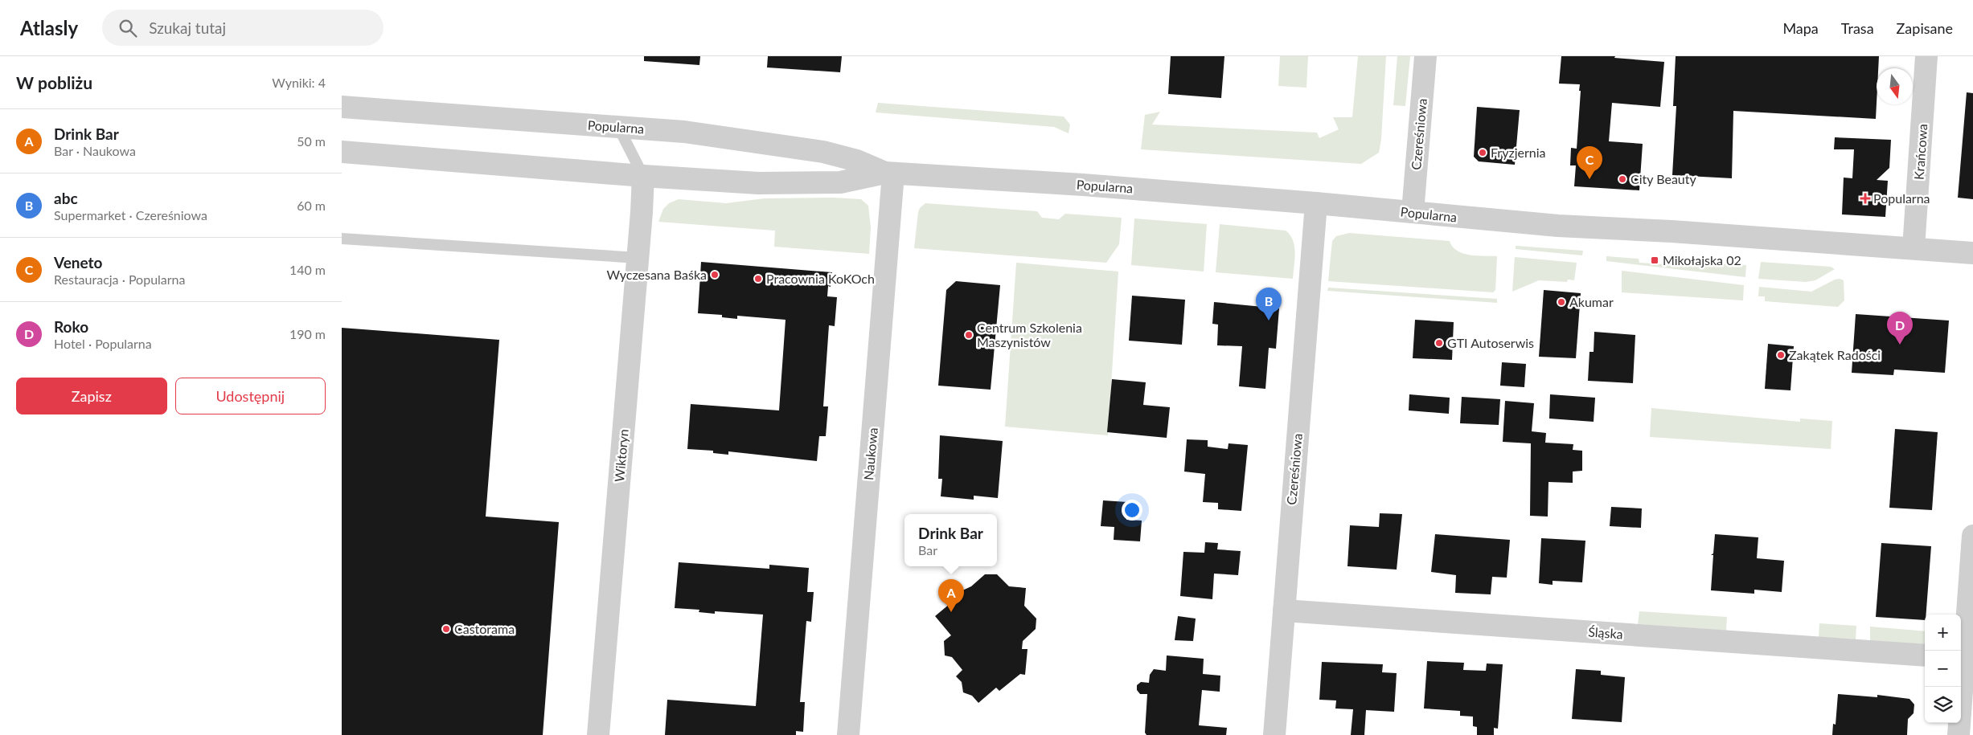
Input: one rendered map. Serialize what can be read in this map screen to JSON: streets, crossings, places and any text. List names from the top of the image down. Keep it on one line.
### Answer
{"streets":{"street":["Popularna","Czereśniowa","Krańcowa","Naukowa","Wiktoryn","Śląska"]},"crossings":[["Popularna","Czereśniowa"],["Popularna","Krańcowa"],["Popularna","Naukowa"],["Popularna","Wiktoryn"],["Czereśniowa","Śląska"]],"places":{"other":["Fryzjernia","City Beauty","Wyczesana Baśka","Pracownia KoKOch","Akumar","Centrum Szkolenia Maszynistów","GTI Autoserwis","Zakątek Radości","Castorama"],"health":["Popularna"],"transit":["Mikołajska 02"]},"north":"bottom","page":{"header":"Atlasly","search":"Szukaj tutaj","nav":["Mapa","Trasa","Zapisane"],"heading":["W pobliżu","Wyniki: 4"],"list":[{"mark":"A","name":"Drink Bar","note":"Bar · Naukowa","value":"50 m"},{"mark":"B","name":"abc","note":"Supermarket · Czereśniowa","value":"60 m"},{"mark":"C","name":"Veneto","note":"Restauracja · Popularna","value":"140 m"},{"mark":"D","name":"Roko","note":"Hotel · Popularna","value":"190 m"}],"pins":["C","B","D","A"],"buttons":["Zapisz","Udostępnij"],"popup":["Drink Bar","Bar"],"map_buttons":["+","−"]}}
